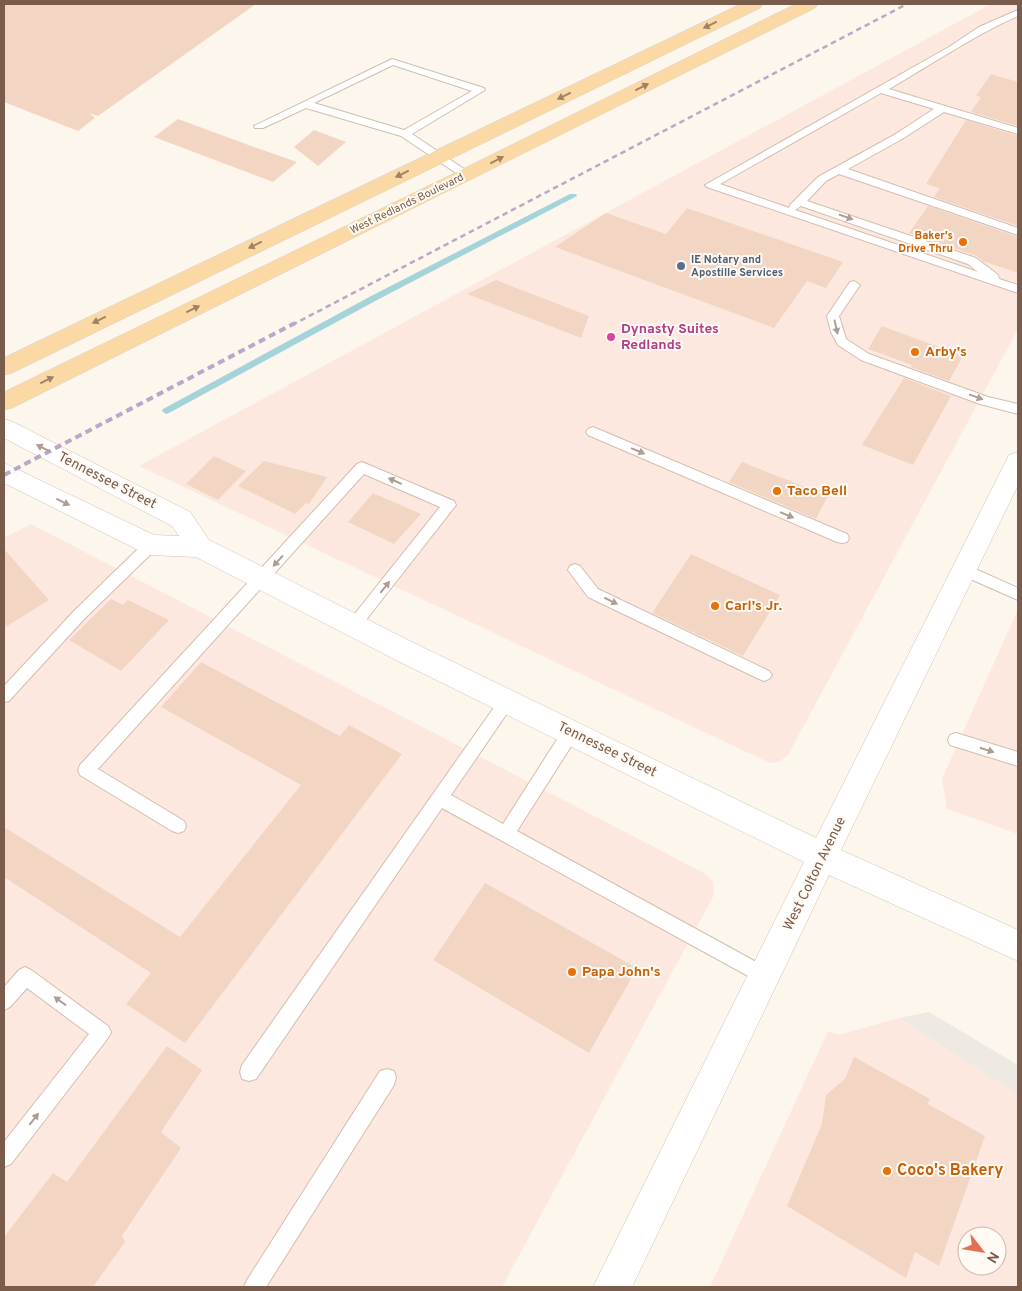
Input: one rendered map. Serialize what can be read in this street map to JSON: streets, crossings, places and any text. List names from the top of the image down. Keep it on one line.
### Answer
{"streets":{"main road":["West Redlands Boulevard","Tennessee Street","West Colton Avenue"]},"crossings":[["Tennessee Street","West Colton Avenue"]],"places":["Baker's Drive Thru","IE Notary and Apostille Services","Dynasty Suites Redlands","Arby's","Taco Bell","Carl's Jr.","Papa John's","Coco's Bakery"],"north":"bottom right"}
